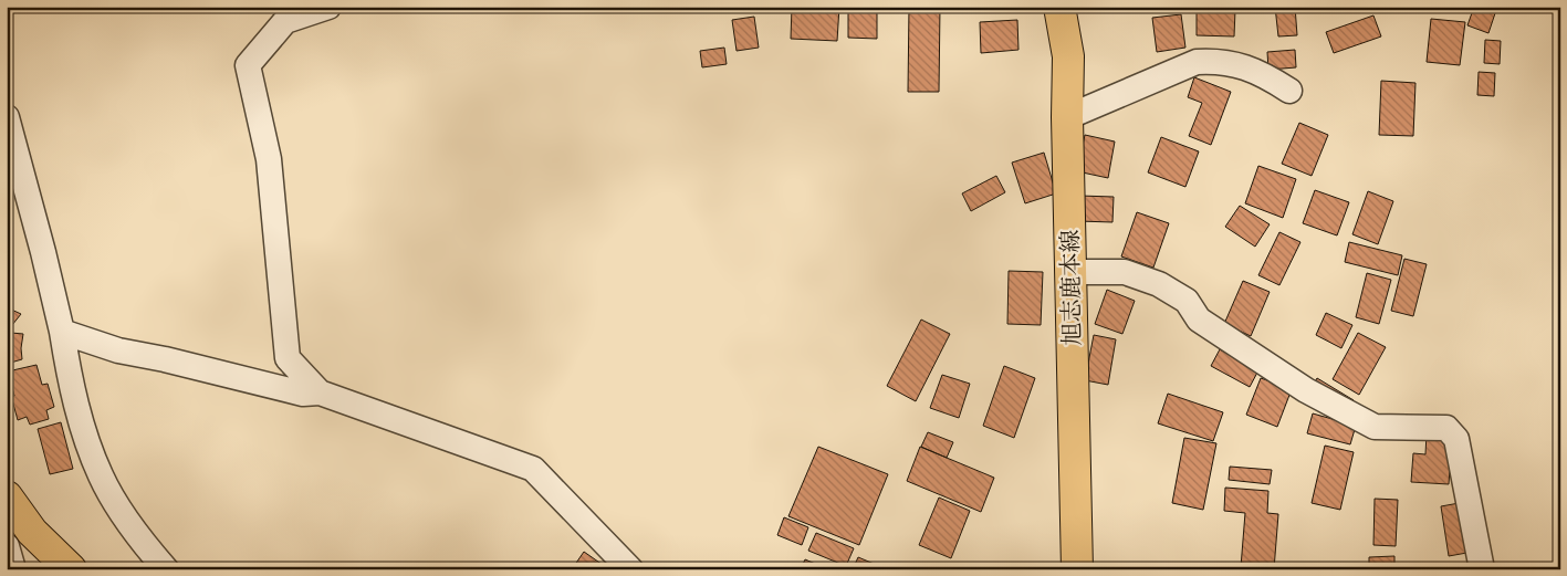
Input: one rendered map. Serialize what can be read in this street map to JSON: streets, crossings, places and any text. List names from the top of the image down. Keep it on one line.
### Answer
{"streets":{"main road":["旭志鹿本線"]}}
